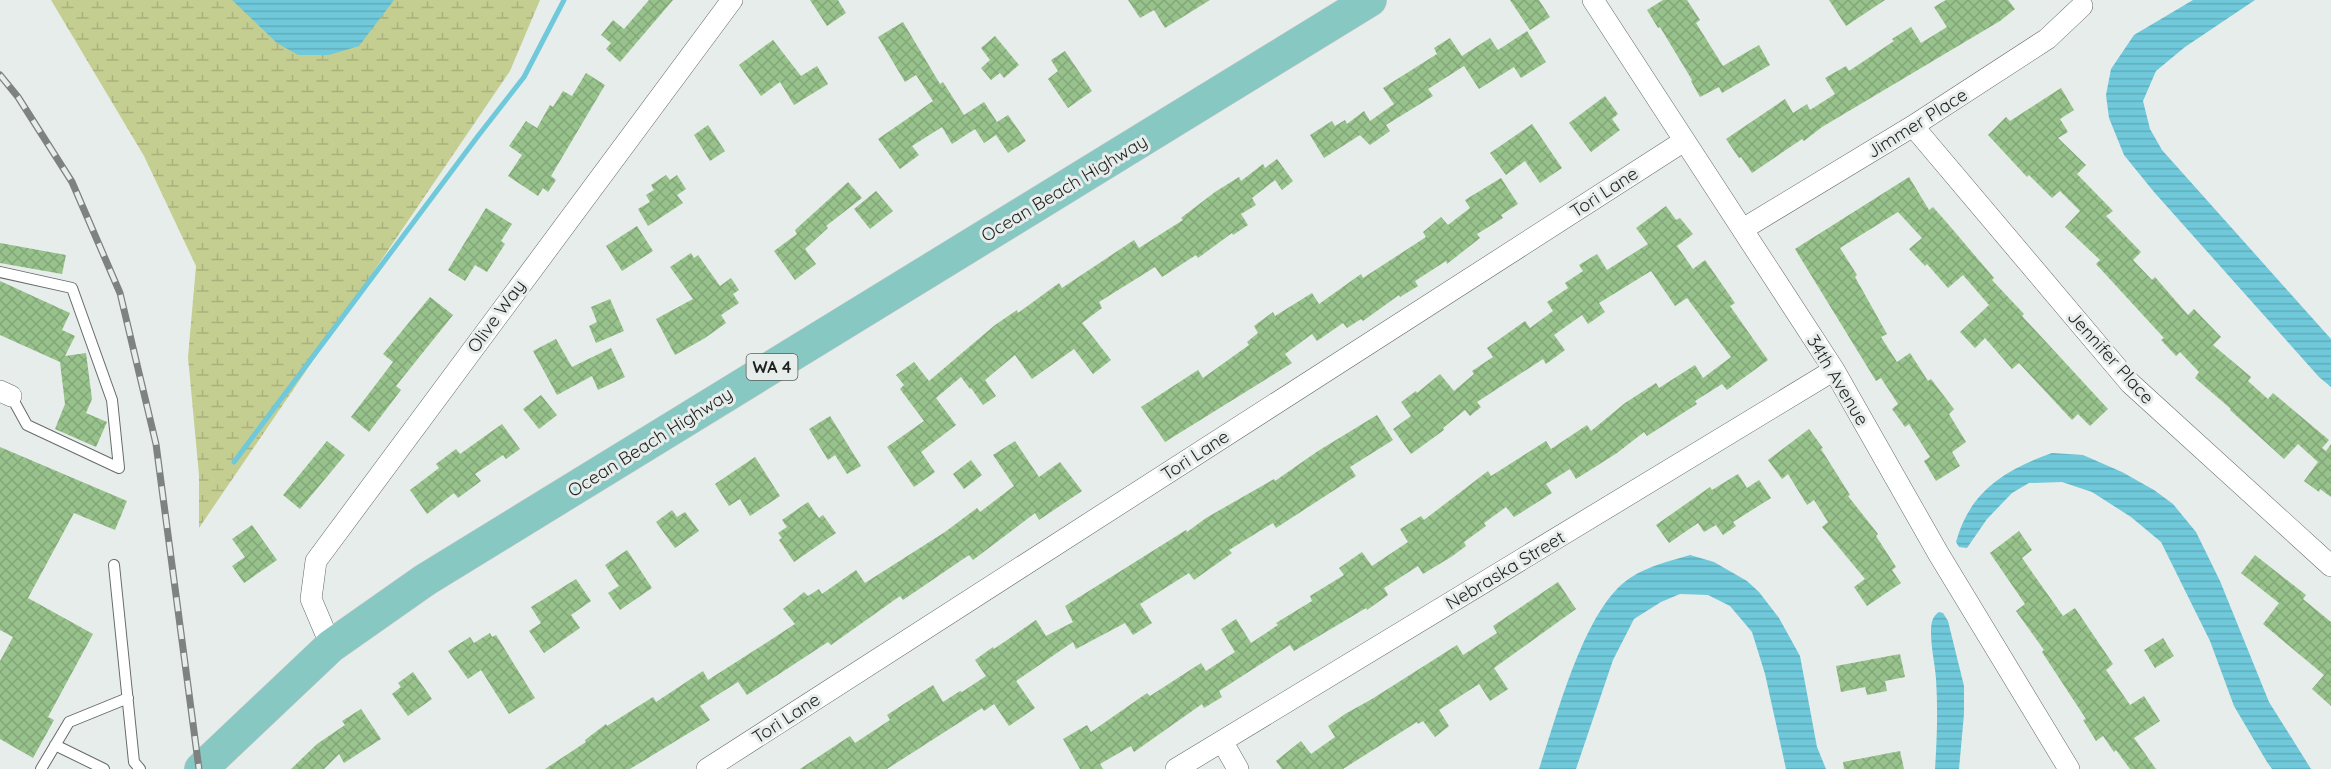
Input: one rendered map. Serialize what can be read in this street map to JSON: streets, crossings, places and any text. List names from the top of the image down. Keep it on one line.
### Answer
{"streets":{"main road":["Ocean Beach Highway","WA 4"],"street":["Jimmer Place","Tori Lane","Olive Way","Jennifer Place","34th Avenue","Nebraska Street"]},"crossings":[["Jimmer Place","Jennifer Place"],["Jimmer Place","34th Avenue"],["Ocean Beach Highway","Olive Way"],["Tori Lane","34th Avenue"],["34th Avenue","Nebraska Street"]]}
